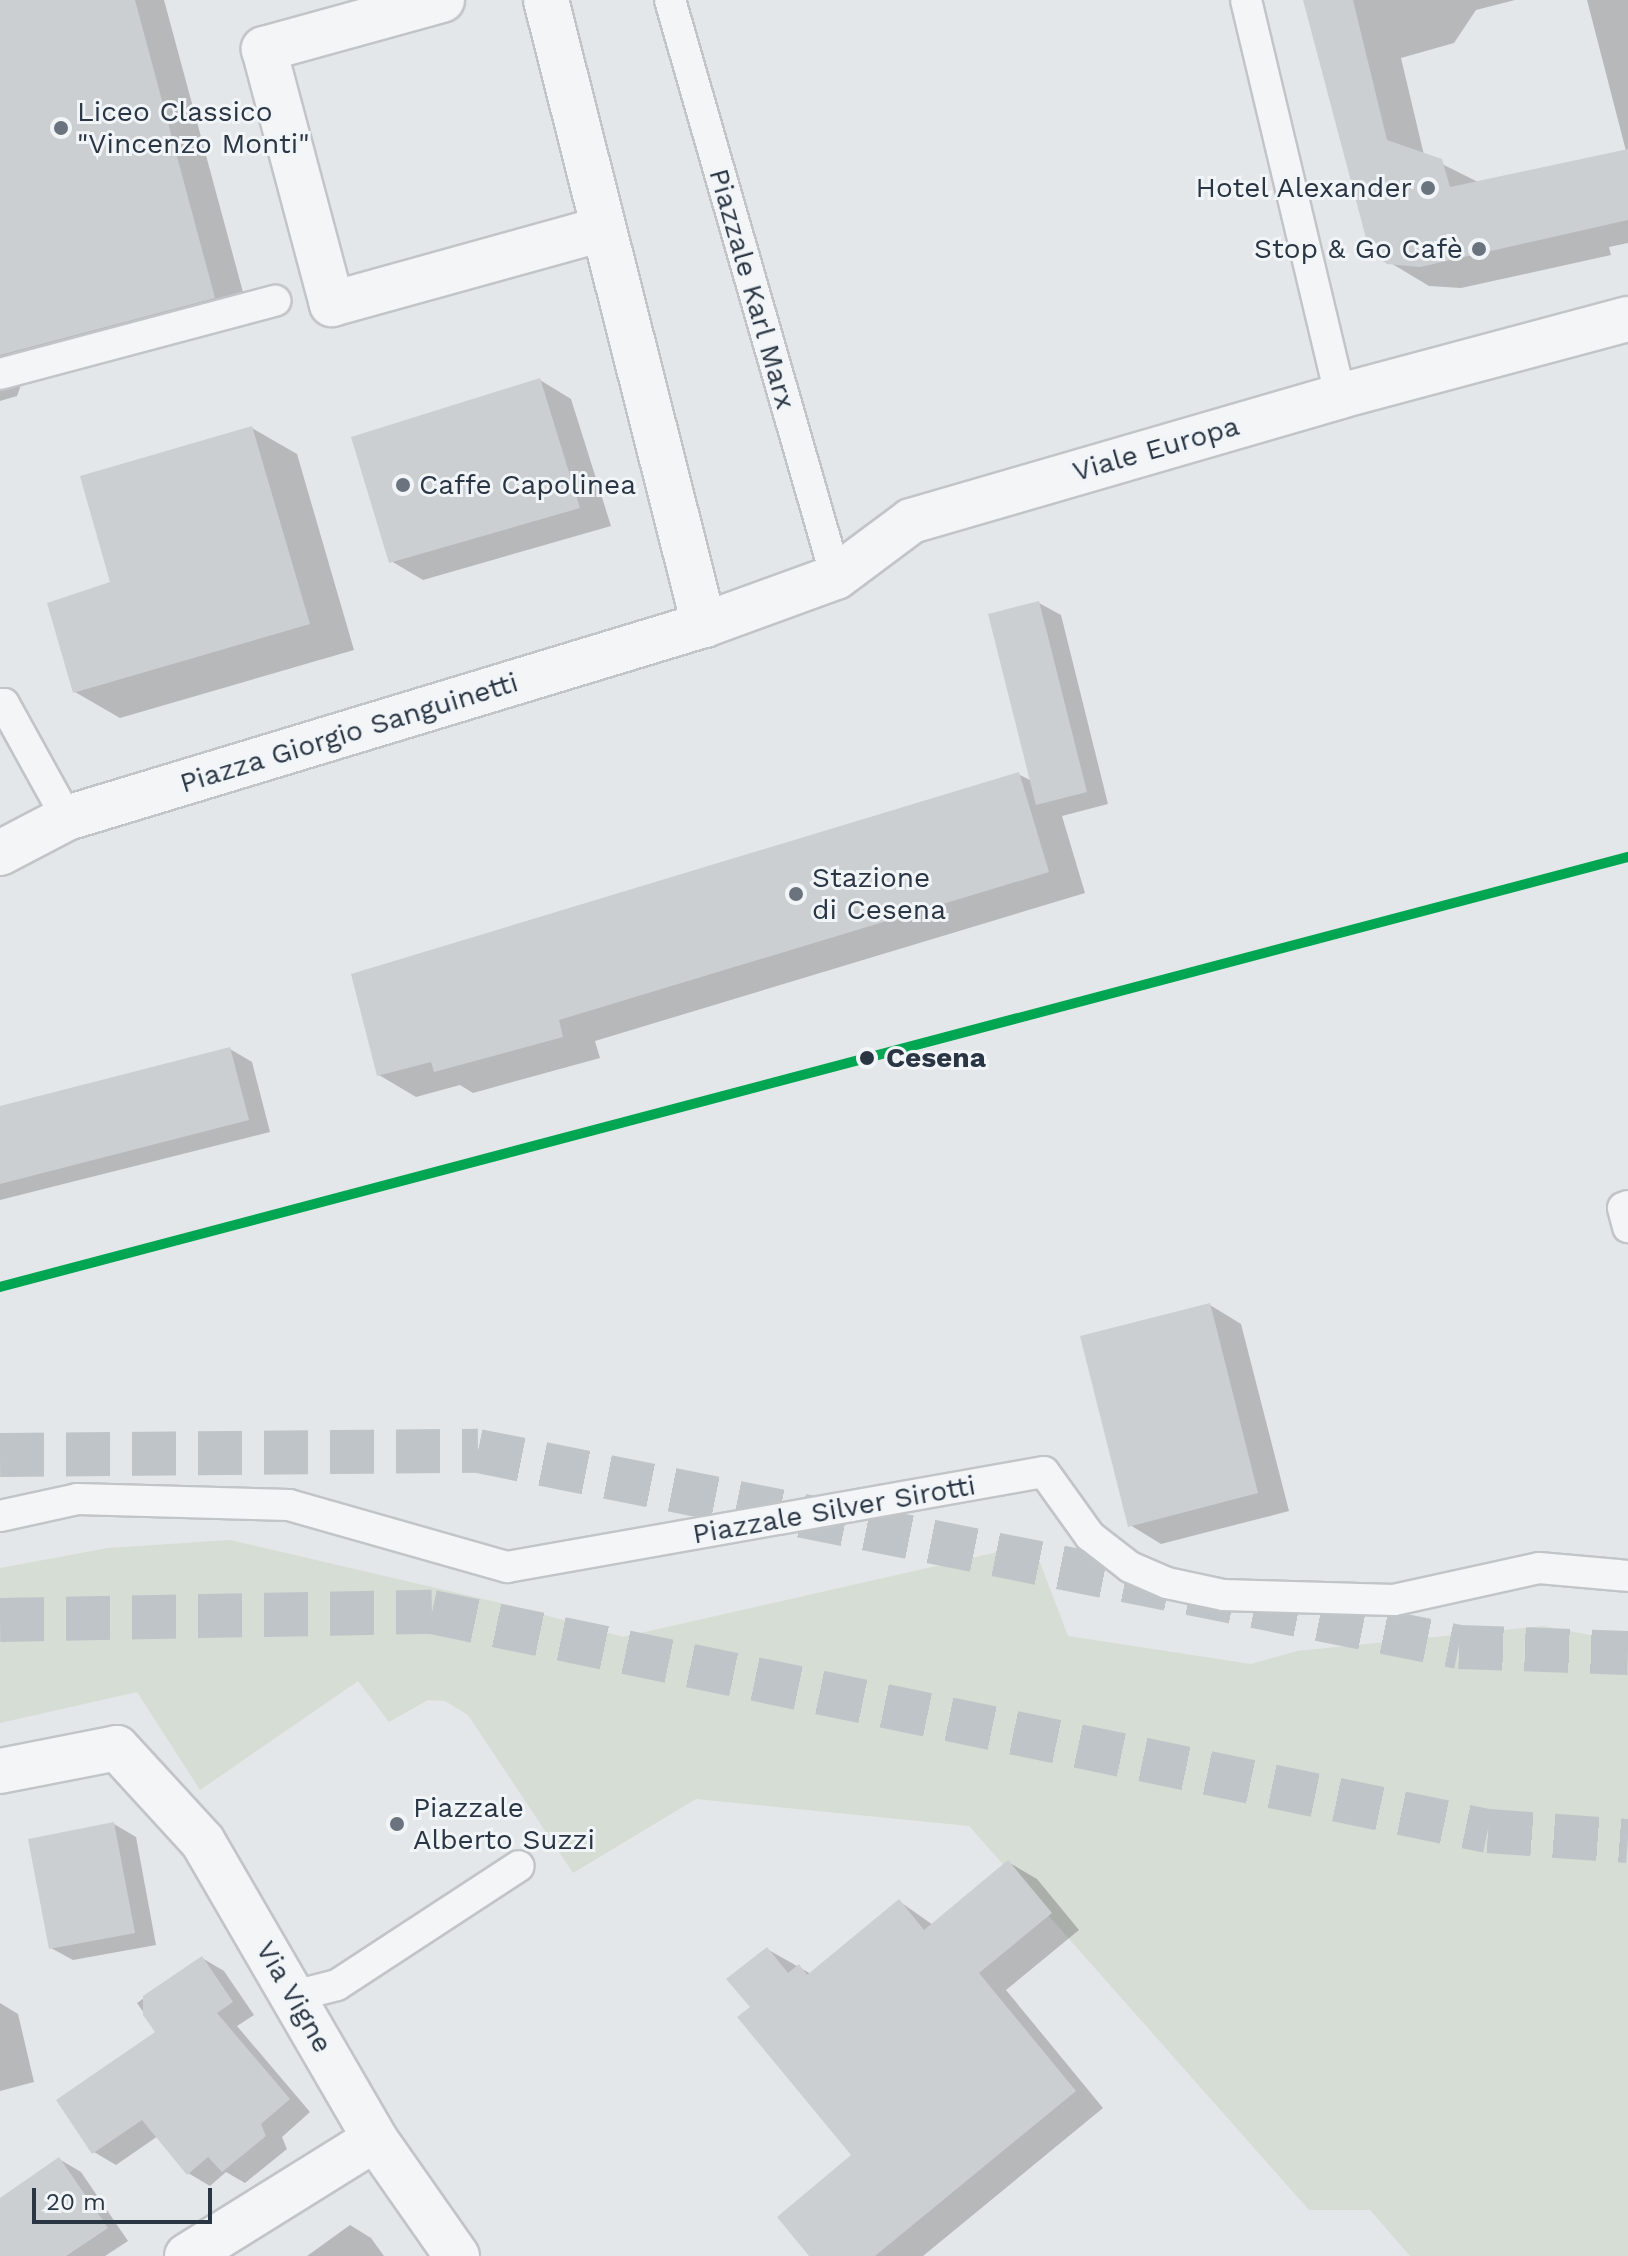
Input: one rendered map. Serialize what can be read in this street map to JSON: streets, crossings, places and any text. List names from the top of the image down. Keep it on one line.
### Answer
{"streets":{"street":["Viale Europa","Piazza Giorgio Sanguinetti","Via Vigne"],"lane":["Piazzale Karl Marx","Piazzale Silver Sirotti"]},"crossings":[["Piazzale Karl Marx","Viale Europa"],["Viale Europa","Piazza Giorgio Sanguinetti"]],"places":["Liceo Classico \"Vincenzo Monti\"","Hotel Alexander","Stop & Go Cafè","Caffe Capolinea","Stazione di Cesena","Cesena","Piazzale Alberto Suzzi"],"scale_bar":"20 m"}
